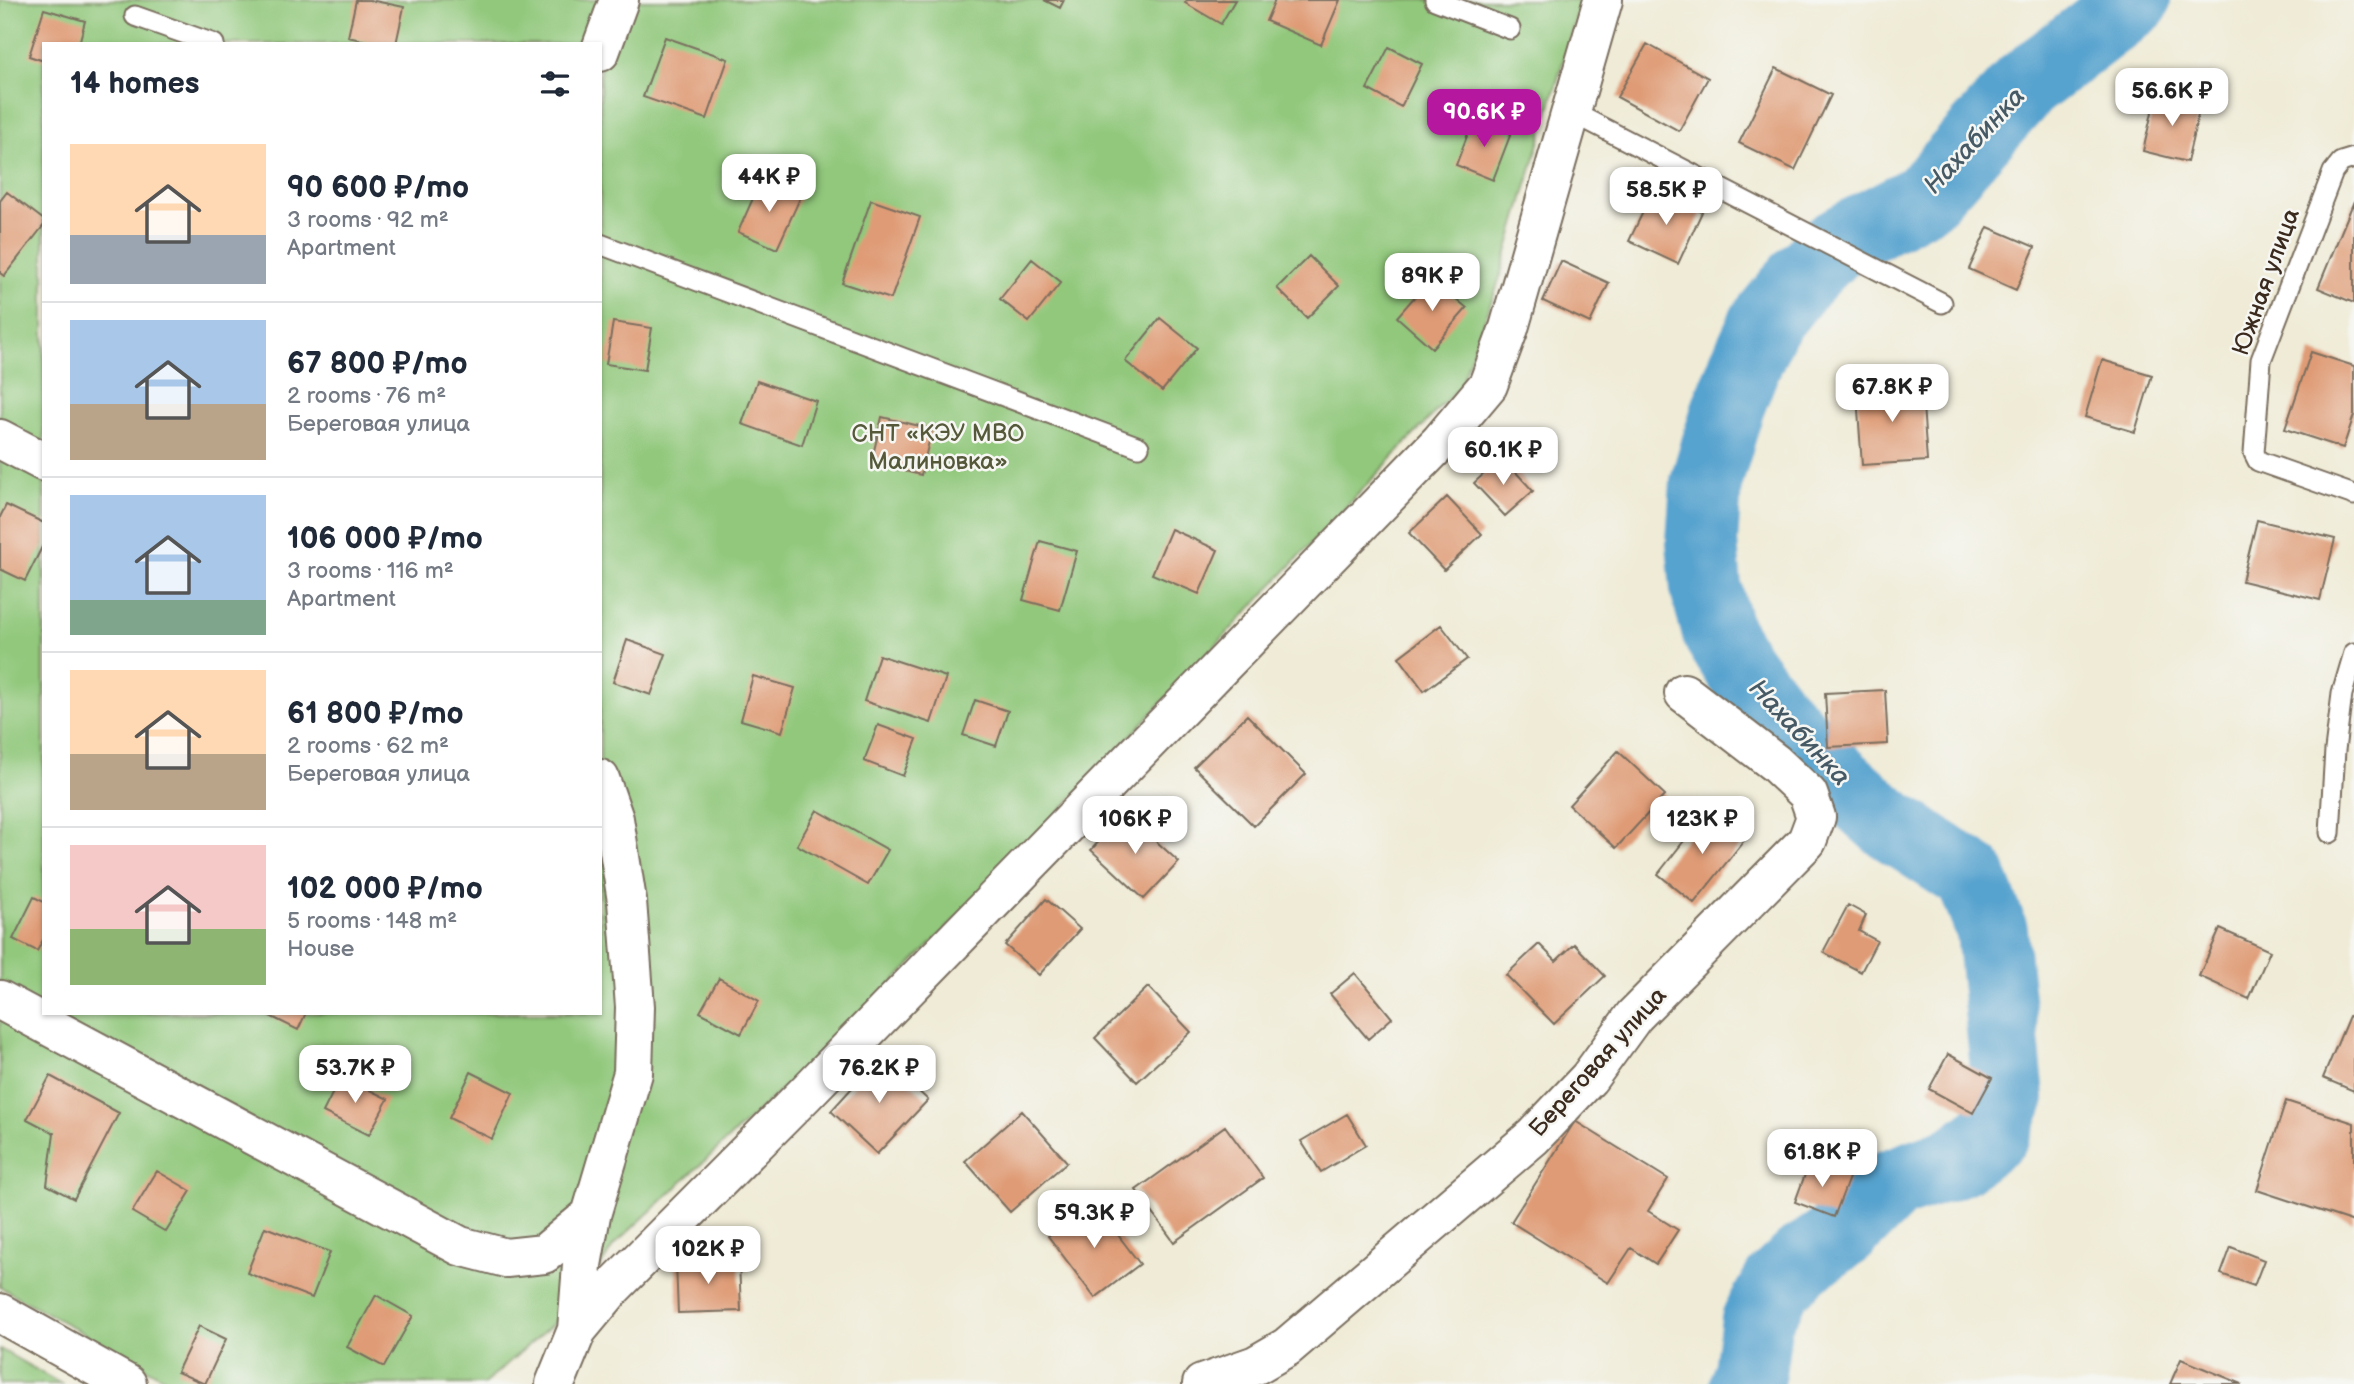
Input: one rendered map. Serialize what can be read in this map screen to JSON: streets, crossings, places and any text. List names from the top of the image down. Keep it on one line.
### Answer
{"streets":{"street":["Береговая улица"],"lane":["Южная улица"]},"water":["Нахабинка"],"parks":["СНТ «КЭУ МВО Малиновка»"],"page":{"heading":"14 homes","price":["56.6K ₽","90.6K ₽","44K ₽","58.5K ₽","89K ₽","67.8K ₽","60.1K ₽","106K ₽","123K ₽","53.7K ₽","76.2K ₽","61.8K ₽","59.3K ₽","102K ₽"],"list":[{"name":"90 600 ₽/mo","note":"3 rooms · 92 m² · Apartment"},{"name":"67 800 ₽/mo","note":"2 rooms · 76 m² · Береговая улица"},{"name":"106 000 ₽/mo","note":"3 rooms · 116 m² · Apartment"},{"name":"61 800 ₽/mo","note":"2 rooms · 62 m² · Береговая улица"},{"name":"102 000 ₽/mo","note":"5 rooms · 148 m² · House"}]}}
